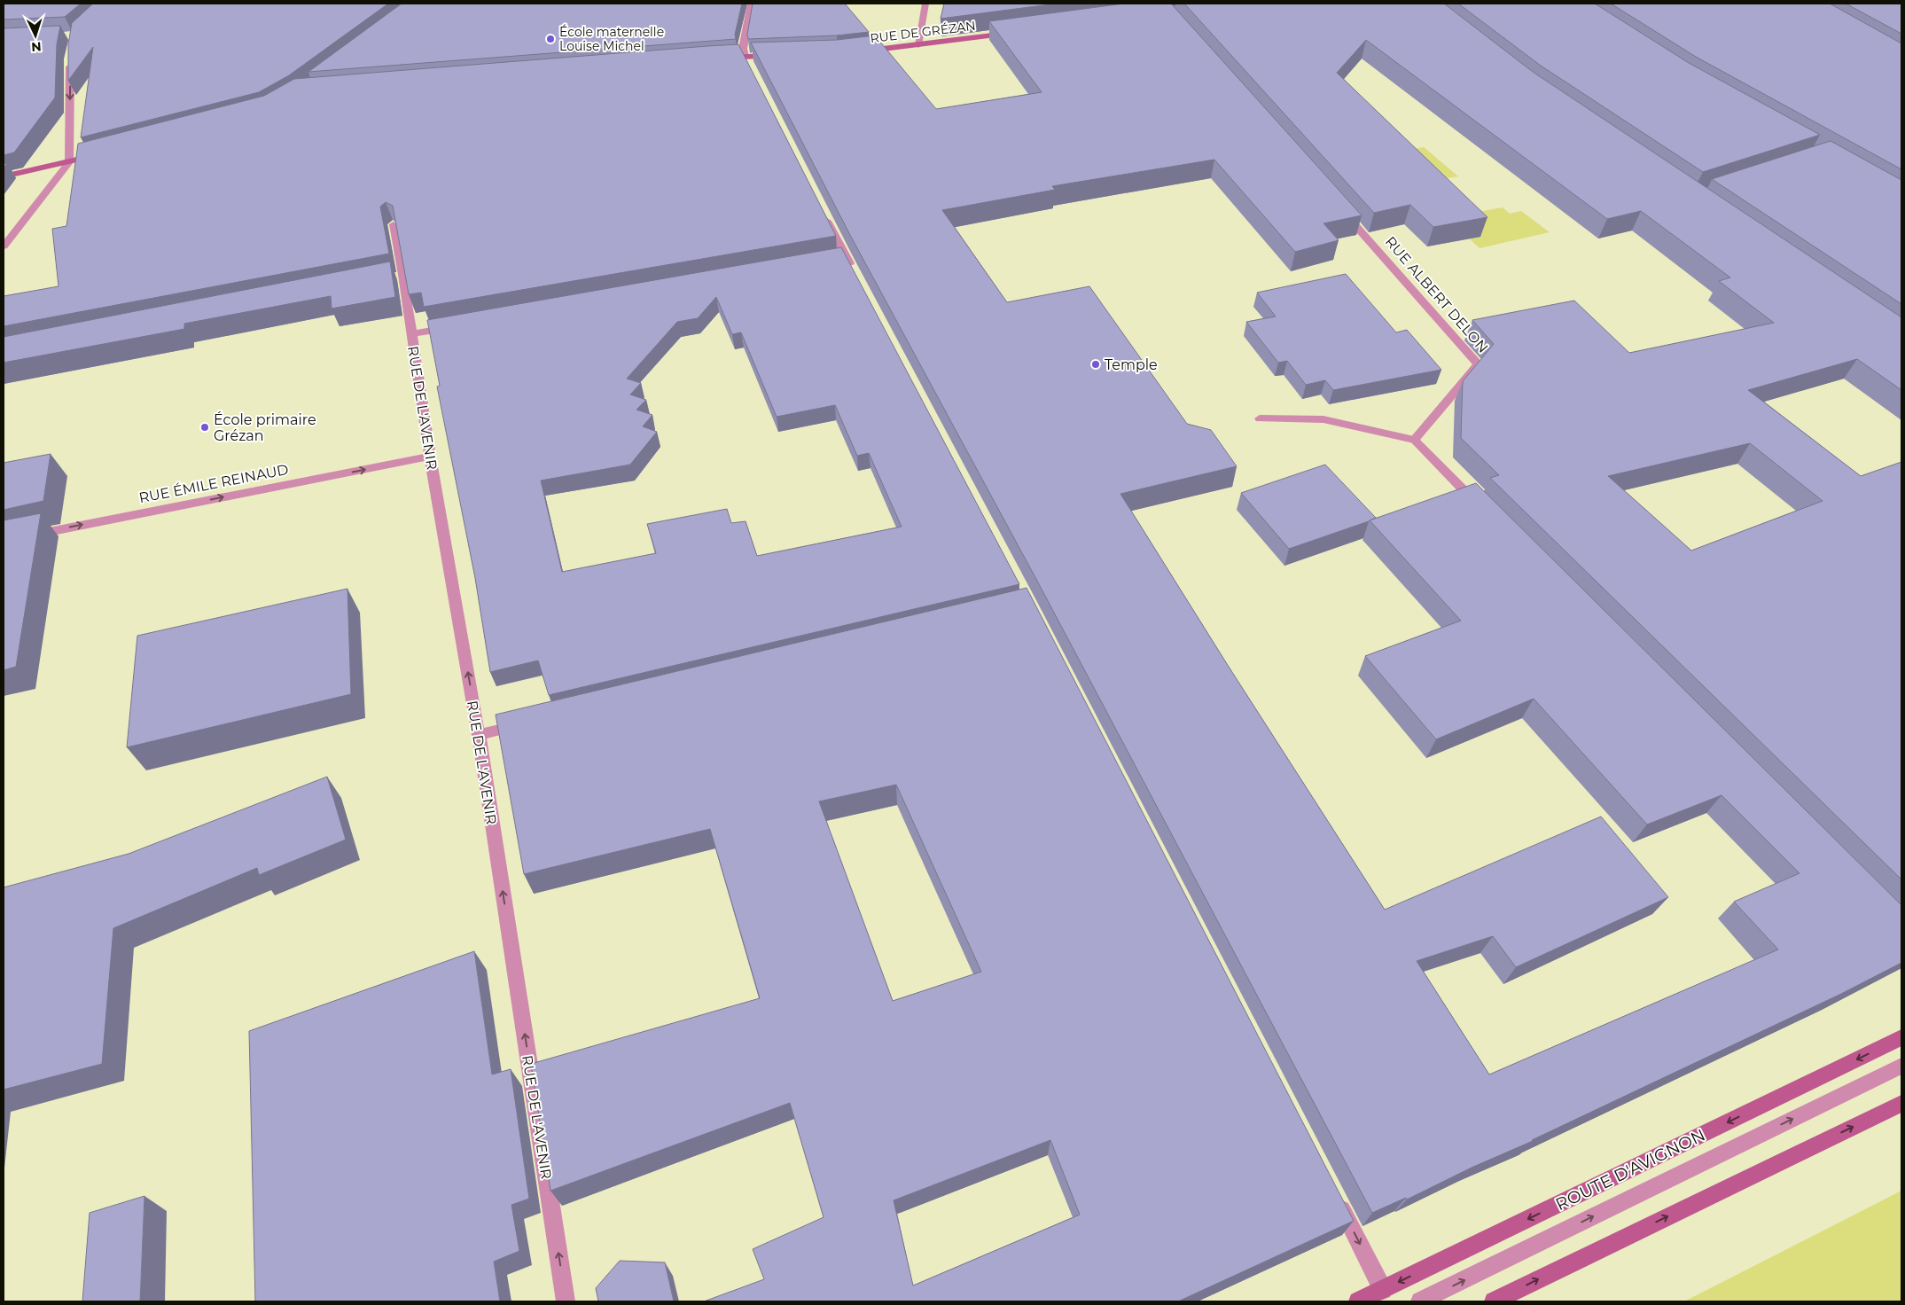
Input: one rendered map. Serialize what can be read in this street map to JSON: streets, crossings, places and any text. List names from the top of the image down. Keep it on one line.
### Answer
{"streets":{"main road":["RUE DE GRÉZAN","ROUTE D'AVIGNON"],"street":["RUE ALBERT DELON","RUE DE L'AVENIR","RUE ÉMILE REINAUD"]},"crossings":[["RUE DE L'AVENIR","RUE ÉMILE REINAUD"]],"one_way":["RUE DE L'AVENIR","RUE ÉMILE REINAUD"],"places":["École maternelle Louise Michel","Temple","École primaire Grézan"],"north":"bottom"}
